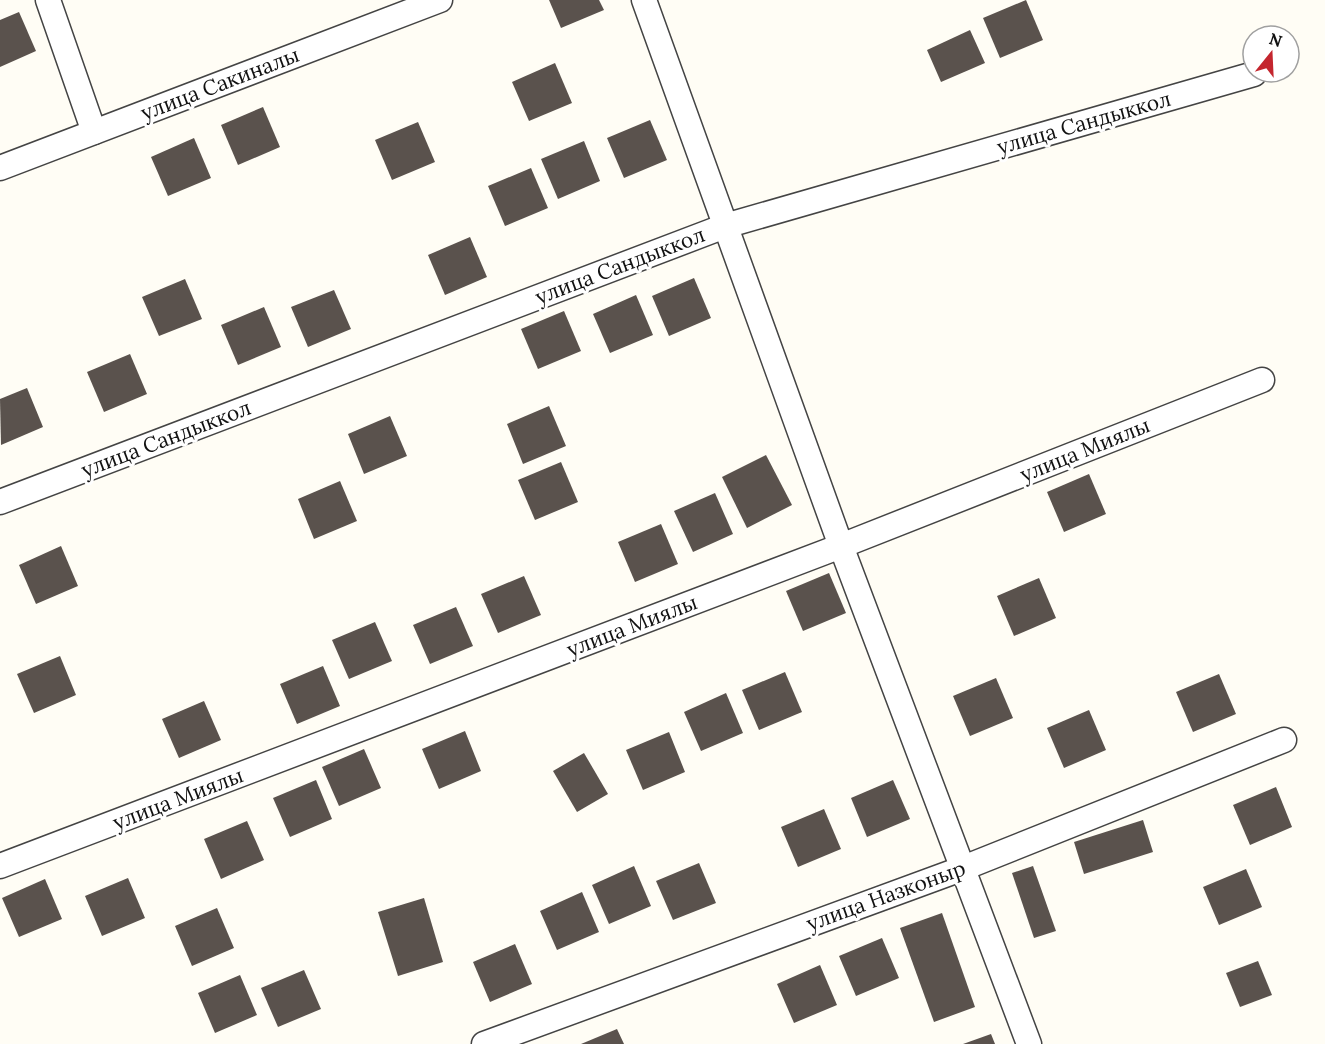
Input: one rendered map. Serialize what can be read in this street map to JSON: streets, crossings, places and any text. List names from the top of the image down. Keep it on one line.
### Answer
{"streets":{"street":["улица Сакиналы","улица Сандыккол","улица Миялы","улица Назконыр"]},"north":"top"}
